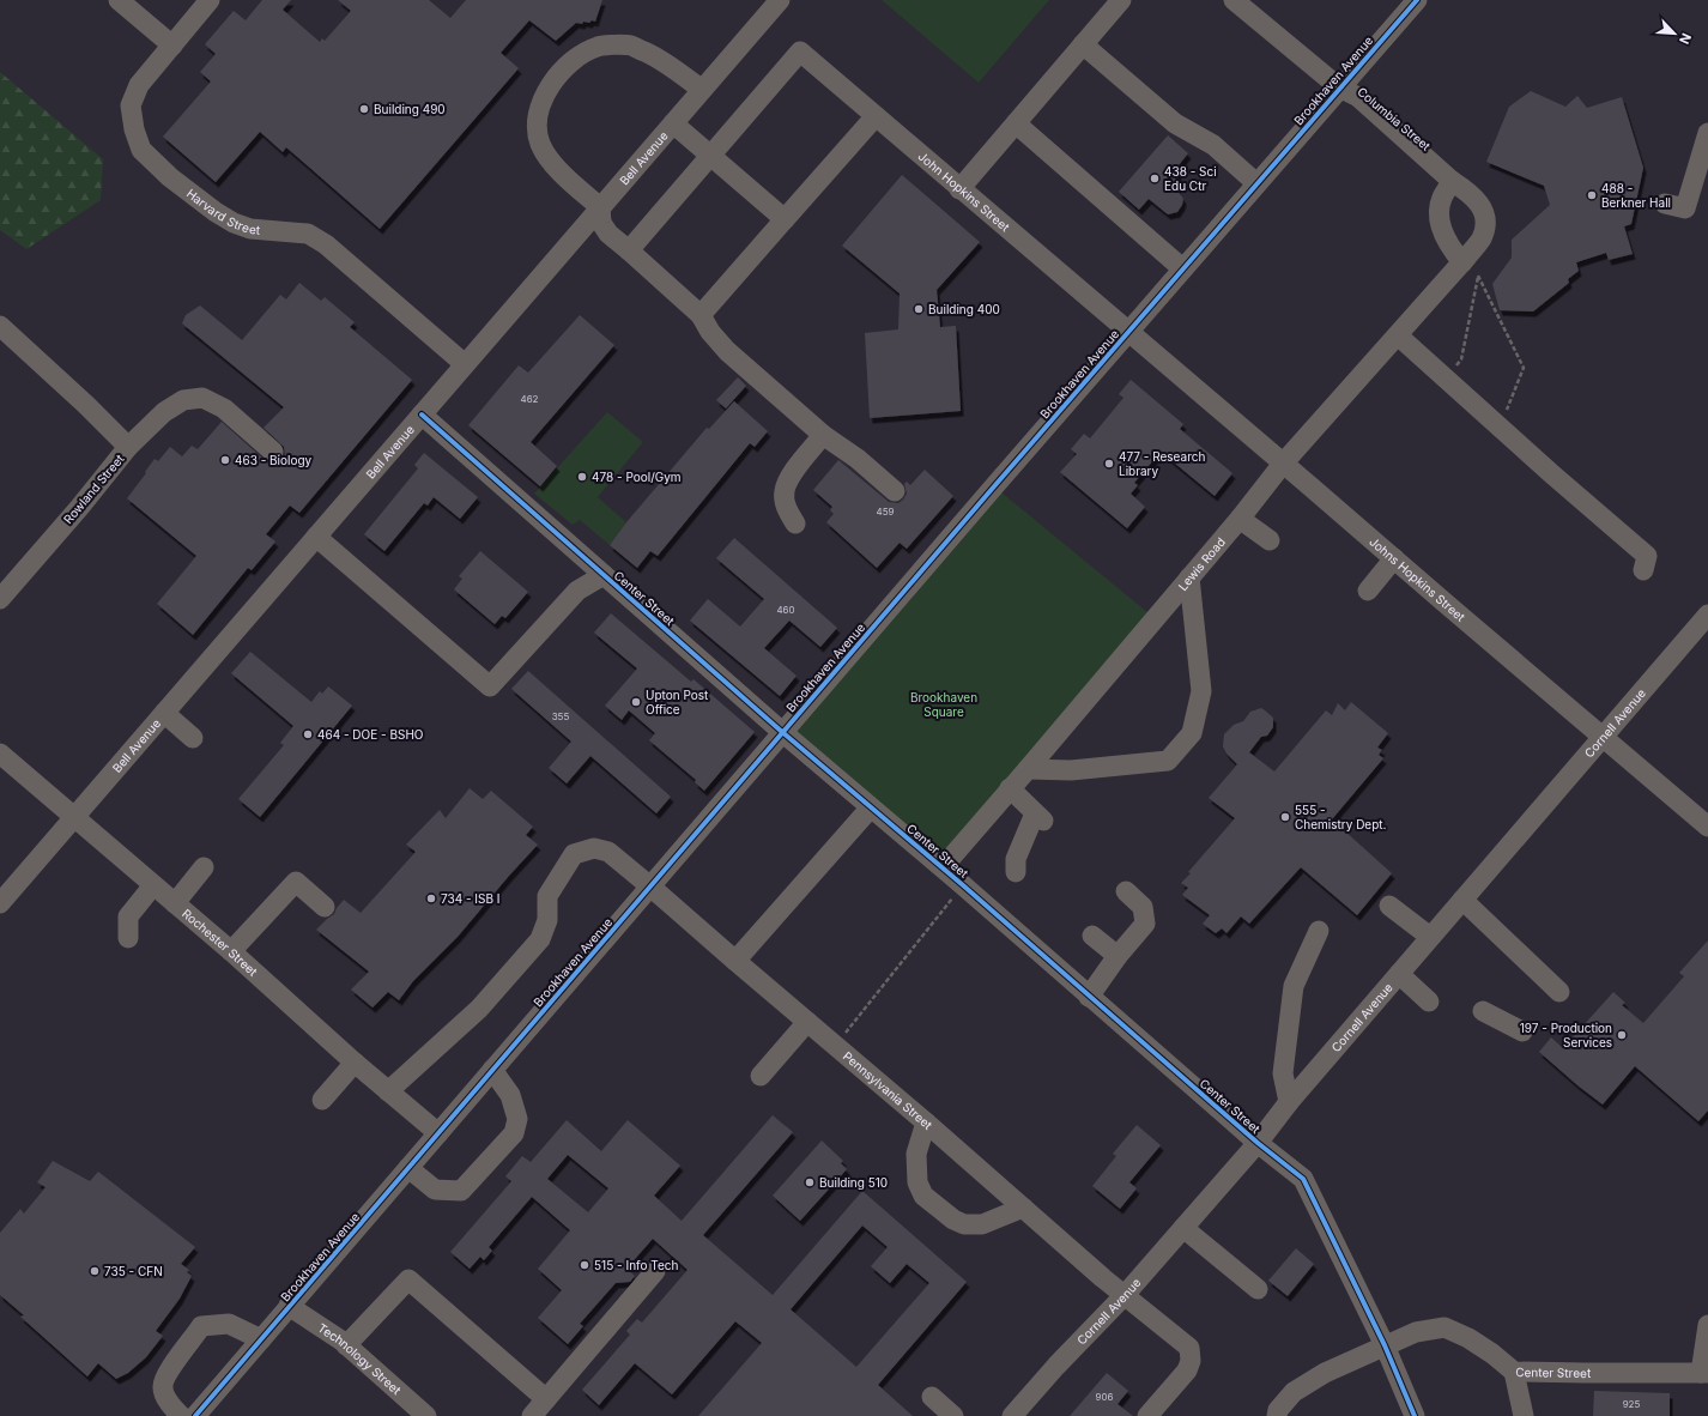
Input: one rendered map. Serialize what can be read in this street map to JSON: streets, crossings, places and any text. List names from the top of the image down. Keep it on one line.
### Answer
{"streets":{"street":["Brookhaven Avenue","Columbia Street","Bell Avenue","John Hopkins Street","Harvard Street","Rowland Street","Lewis Road","Johns Hopkins Street","Center Street","Cornell Avenue","Rochester Street","Pennsylvania Street","Technology Street"]},"crossings":[["Brookhaven Avenue","Columbia Street"],["Brookhaven Avenue","John Hopkins Street"],["Brookhaven Avenue","Johns Hopkins Street"],["Brookhaven Avenue","Center Street"],["Brookhaven Avenue","Rochester Street"],["Brookhaven Avenue","Pennsylvania Street"],["Brookhaven Avenue","Technology Street"],["Columbia Street","Lewis Road"],["Bell Avenue","Harvard Street"],["Bell Avenue","Center Street"],["Bell Avenue","Rochester Street"],["John Hopkins Street","Johns Hopkins Street"],["Lewis Road","Johns Hopkins Street"],["Lewis Road","Center Street"],["Johns Hopkins Street","Cornell Avenue"],["Center Street","Cornell Avenue"],["Cornell Avenue","Pennsylvania Street"],["Rochester Street","Pennsylvania Street"]],"parks":["Brookhaven Square"],"places":["Building 490","438 - Sci Edu Ctr","488 - Berkner Hall","Building 400","463 - Biology","477 - Research Library","478 - Pool/Gym","Upton Post Office","464 - DOE - BSHO","555 - Chemistry Dept.","734 - ISB I","197 - Production Services","Building 510","515 - Info Tech","735 - CFN"],"house_numbers":["462","459","460","355","906","925"],"north":"bottom right"}
